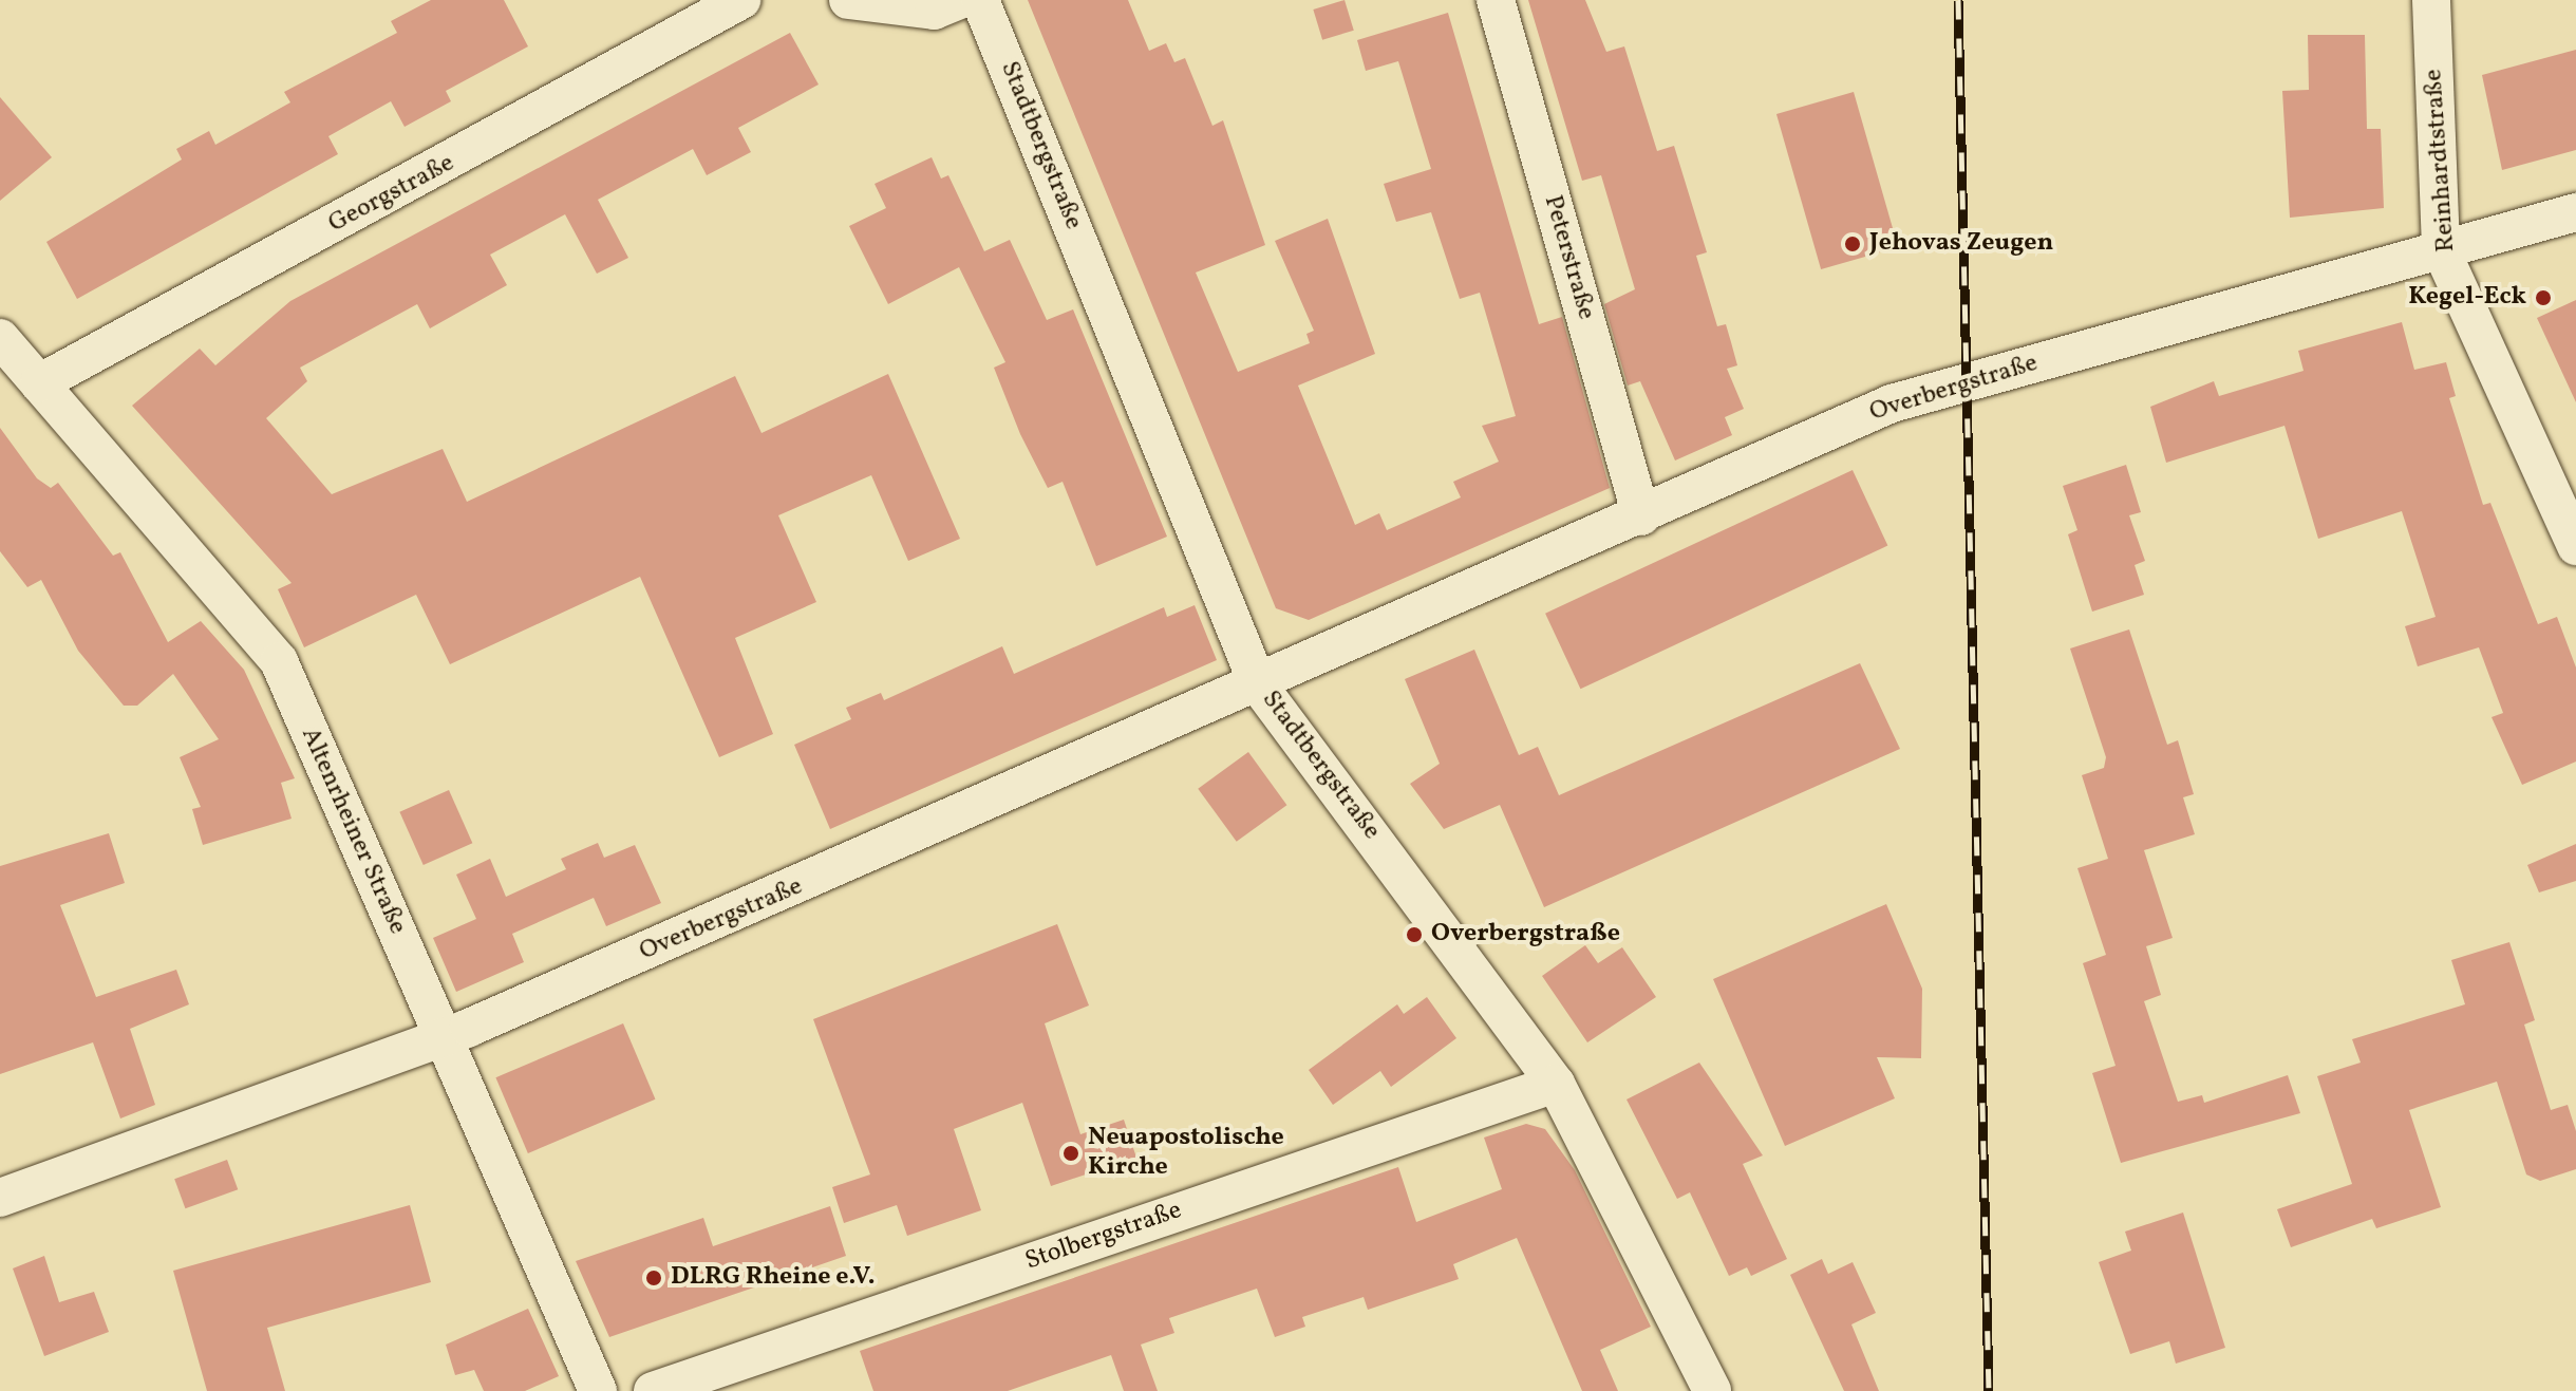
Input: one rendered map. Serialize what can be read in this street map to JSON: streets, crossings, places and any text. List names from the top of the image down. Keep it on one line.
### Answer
{"streets":{"street":["Stadtbergstraße","Reinhardtstraße","Georgstraße","Peterstraße","Overbergstraße","Altenrheiner Straße","Stolbergstraße"]},"crossings":[["Stadtbergstraße","Overbergstraße"],["Stadtbergstraße","Stolbergstraße"],["Reinhardtstraße","Overbergstraße"],["Georgstraße","Altenrheiner Straße"],["Peterstraße","Overbergstraße"],["Overbergstraße","Altenrheiner Straße"]],"places":["Jehovas Zeugen","Kegel-Eck","Overbergstraße","Neuapostolische Kirche","DLRG Rheine e.V."]}
